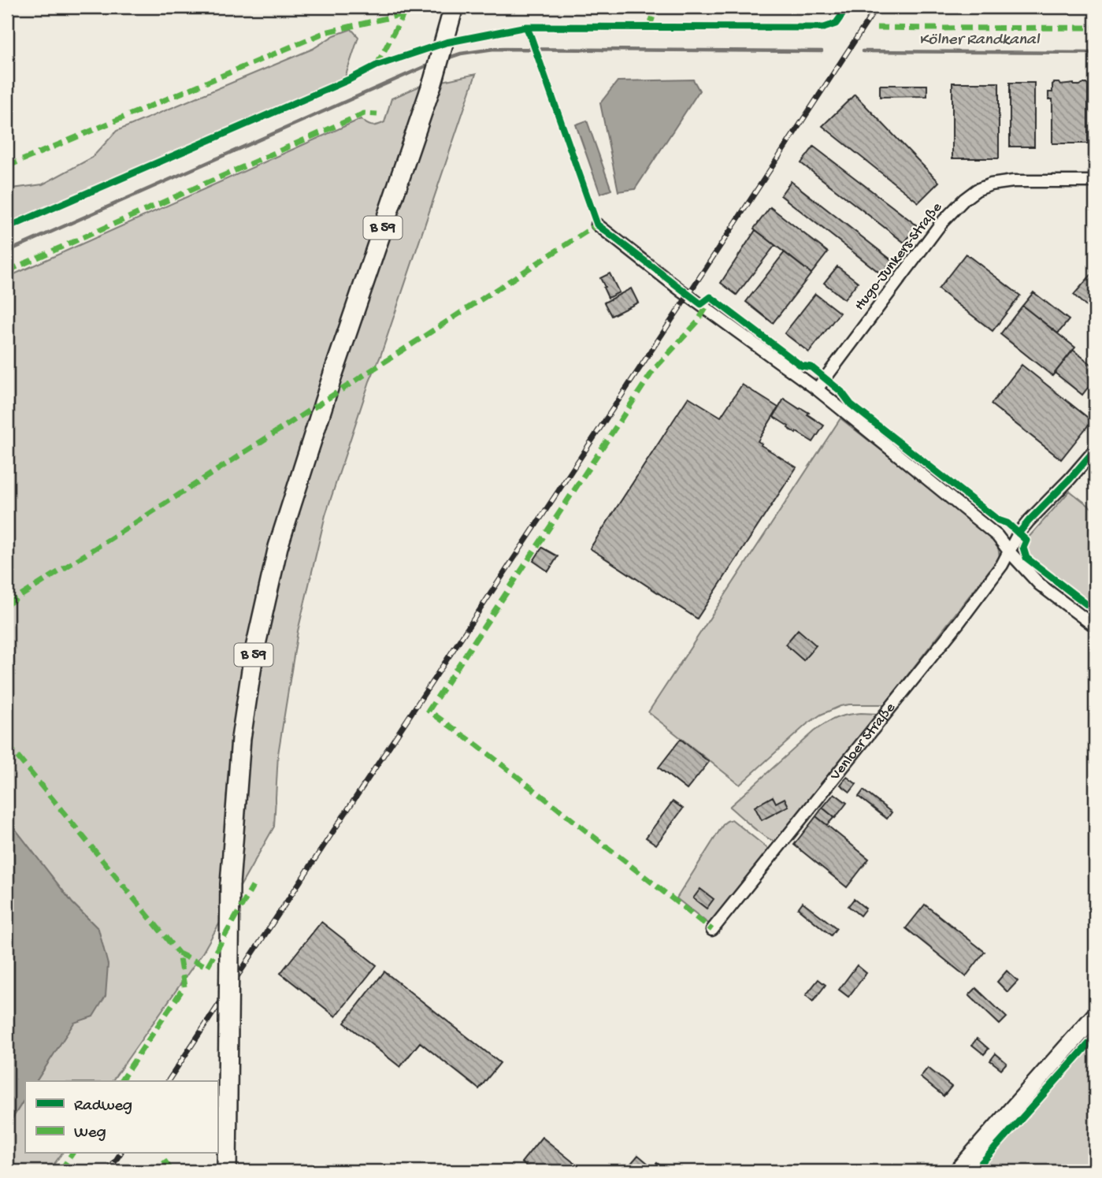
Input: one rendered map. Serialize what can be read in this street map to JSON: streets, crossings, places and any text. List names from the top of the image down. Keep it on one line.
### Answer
{"streets":{"main road":["B 59"],"street":["Hugo-Junkers-Straße","Venloer Straße"]},"water":["Kölner Randkanal"],"legend":["Radweg","Weg"]}
